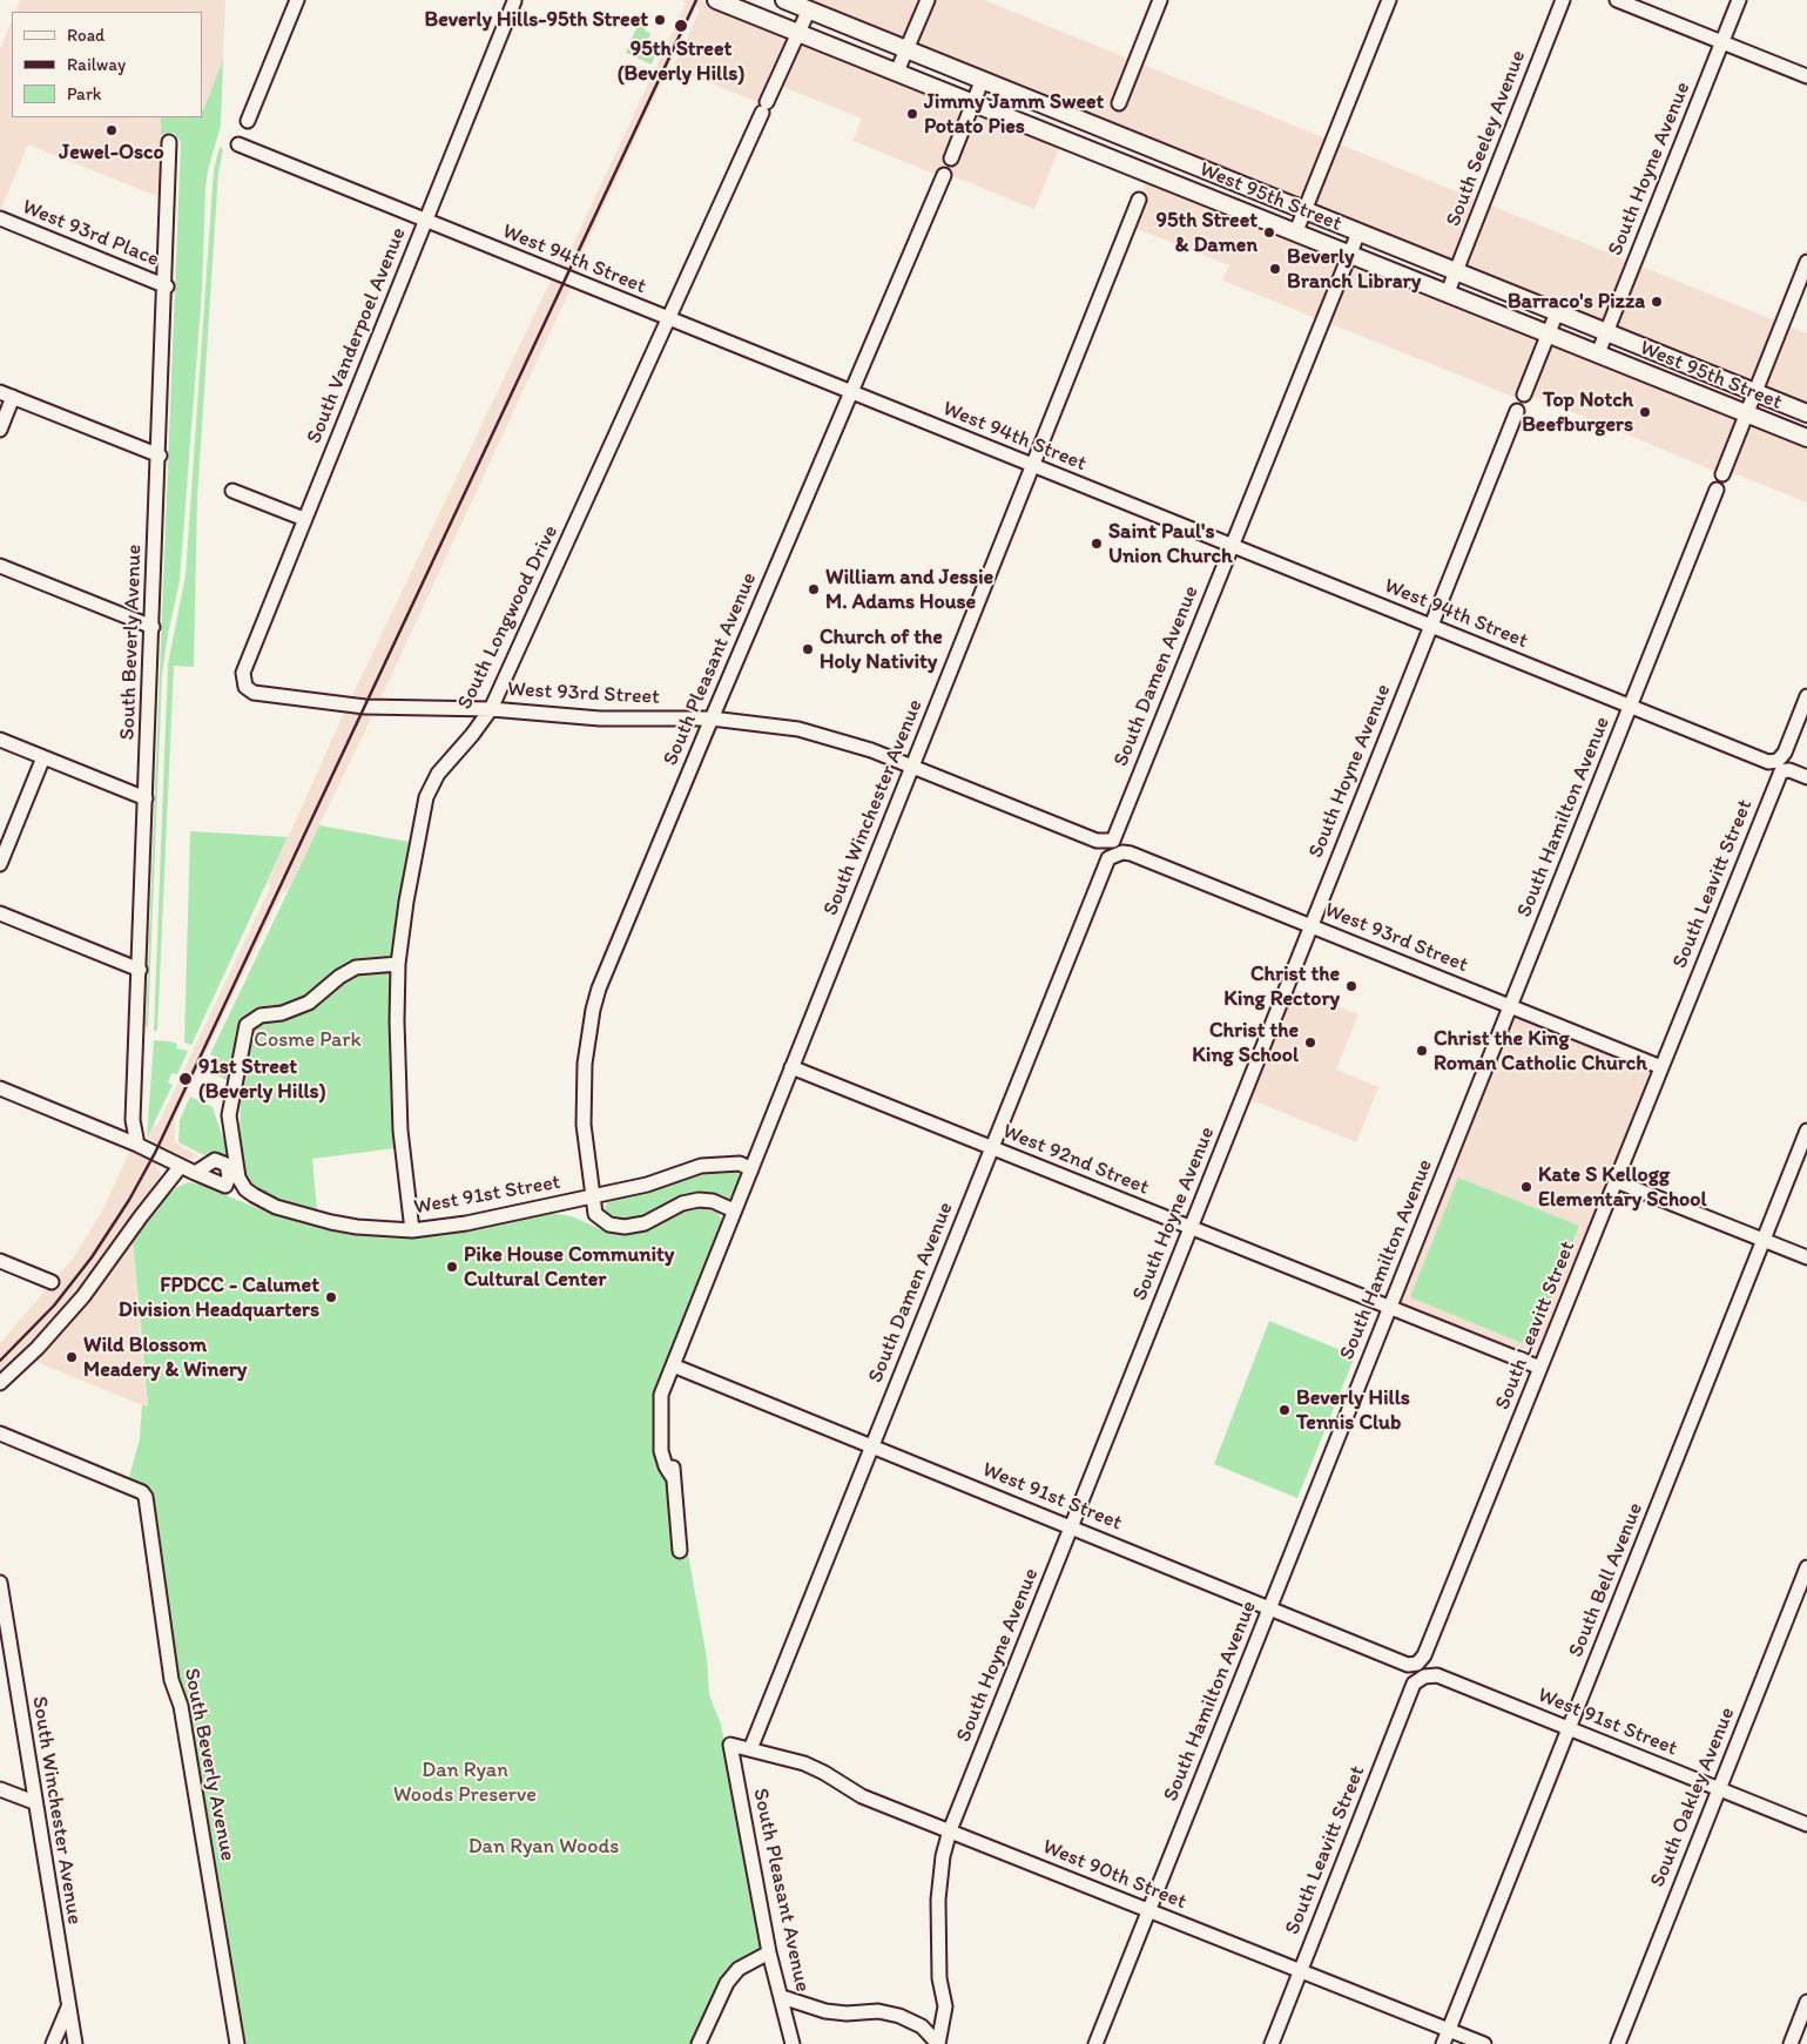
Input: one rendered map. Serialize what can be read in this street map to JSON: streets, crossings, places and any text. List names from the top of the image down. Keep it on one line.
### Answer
{"streets":{"main road":["West 95th Street"],"street":["South Seeley Avenue","South Hoyne Avenue","West 93rd Place","West 94th Street","South Vanderpoel Avenue","South Longwood Drive","South Beverly Avenue","South Pleasant Avenue","South Damen Avenue","West 93rd Street","South Winchester Avenue","South Hamilton Avenue","South Leavitt Street","West 92nd Street","West 91st Street","South Bell Avenue","South Oakley Avenue","West 90th Street"]},"crossings":[["South Seeley Avenue","West 95th Street"],["South Hoyne Avenue","West 95th Street"],["South Hoyne Avenue","West 94th Street"],["South Hoyne Avenue","West 93rd Street"],["South Hoyne Avenue","West 92nd Street"],["South Hoyne Avenue","West 91st Street"],["South Hoyne Avenue","West 90th Street"],["West 95th Street","South Longwood Drive"],["West 95th Street","South Damen Avenue"],["West 93rd Place","South Beverly Avenue"],["West 94th Street","South Vanderpoel Avenue"],["West 94th Street","South Longwood Drive"],["West 94th Street","South Pleasant Avenue"],["West 94th Street","South Damen Avenue"],["West 94th Street","South Winchester Avenue"],["West 94th Street","South Hamilton Avenue"],["West 94th Street","South Leavitt Street"],["South Vanderpoel Avenue","West 93rd Street"],["South Longwood Drive","West 93rd Street"],["South Longwood Drive","West 91st Street"],["South Pleasant Avenue","West 93rd Street"],["South Pleasant Avenue","West 91st Street"],["South Pleasant Avenue","West 90th Street"],["South Damen Avenue","West 93rd Street"],["South Damen Avenue","West 92nd Street"],["South Damen Avenue","West 91st Street"],["South Damen Avenue","West 90th Street"],["West 93rd Street","South Winchester Avenue"],["West 93rd Street","South Hamilton Avenue"],["West 93rd Street","South Leavitt Street"],["South Winchester Avenue","West 92nd Street"],["South Winchester Avenue","West 91st Street"],["South Hamilton Avenue","West 92nd Street"],["South Hamilton Avenue","West 91st Street"],["South Hamilton Avenue","West 90th Street"],["South Leavitt Street","West 92nd Street"],["South Leavitt Street","West 91st Street"],["South Leavitt Street","West 90th Street"],["West 91st Street","South Bell Avenue"],["West 91st Street","South Oakley Avenue"],["South Bell Avenue","West 90th Street"]],"parks":["Cosme Park","Dan Ryan Woods Preserve","Dan Ryan Woods"],"places":["Beverly Hills-95th Street","95th Street (Beverly Hills)","Jimmy Jamm Sweet Potato Pies","Jewel-Osco","95th Street & Damen","Beverly Branch Library","Barraco's Pizza","Top Notch Beefburgers","Saint Paul's Union Church","William and Jessie M. Adams House","Church of the Holy Nativity","Christ the King Rectory","Christ the King School","Christ the King Roman Catholic Church","91st Street (Beverly Hills)","Kate S Kellogg Elementary School","Pike House Community Cultural Center","FPDCC - Calumet Division Headquarters","Wild Blossom Meadery & Winery","Beverly Hills Tennis Club"],"legend":["Road","Railway","Park"]}
